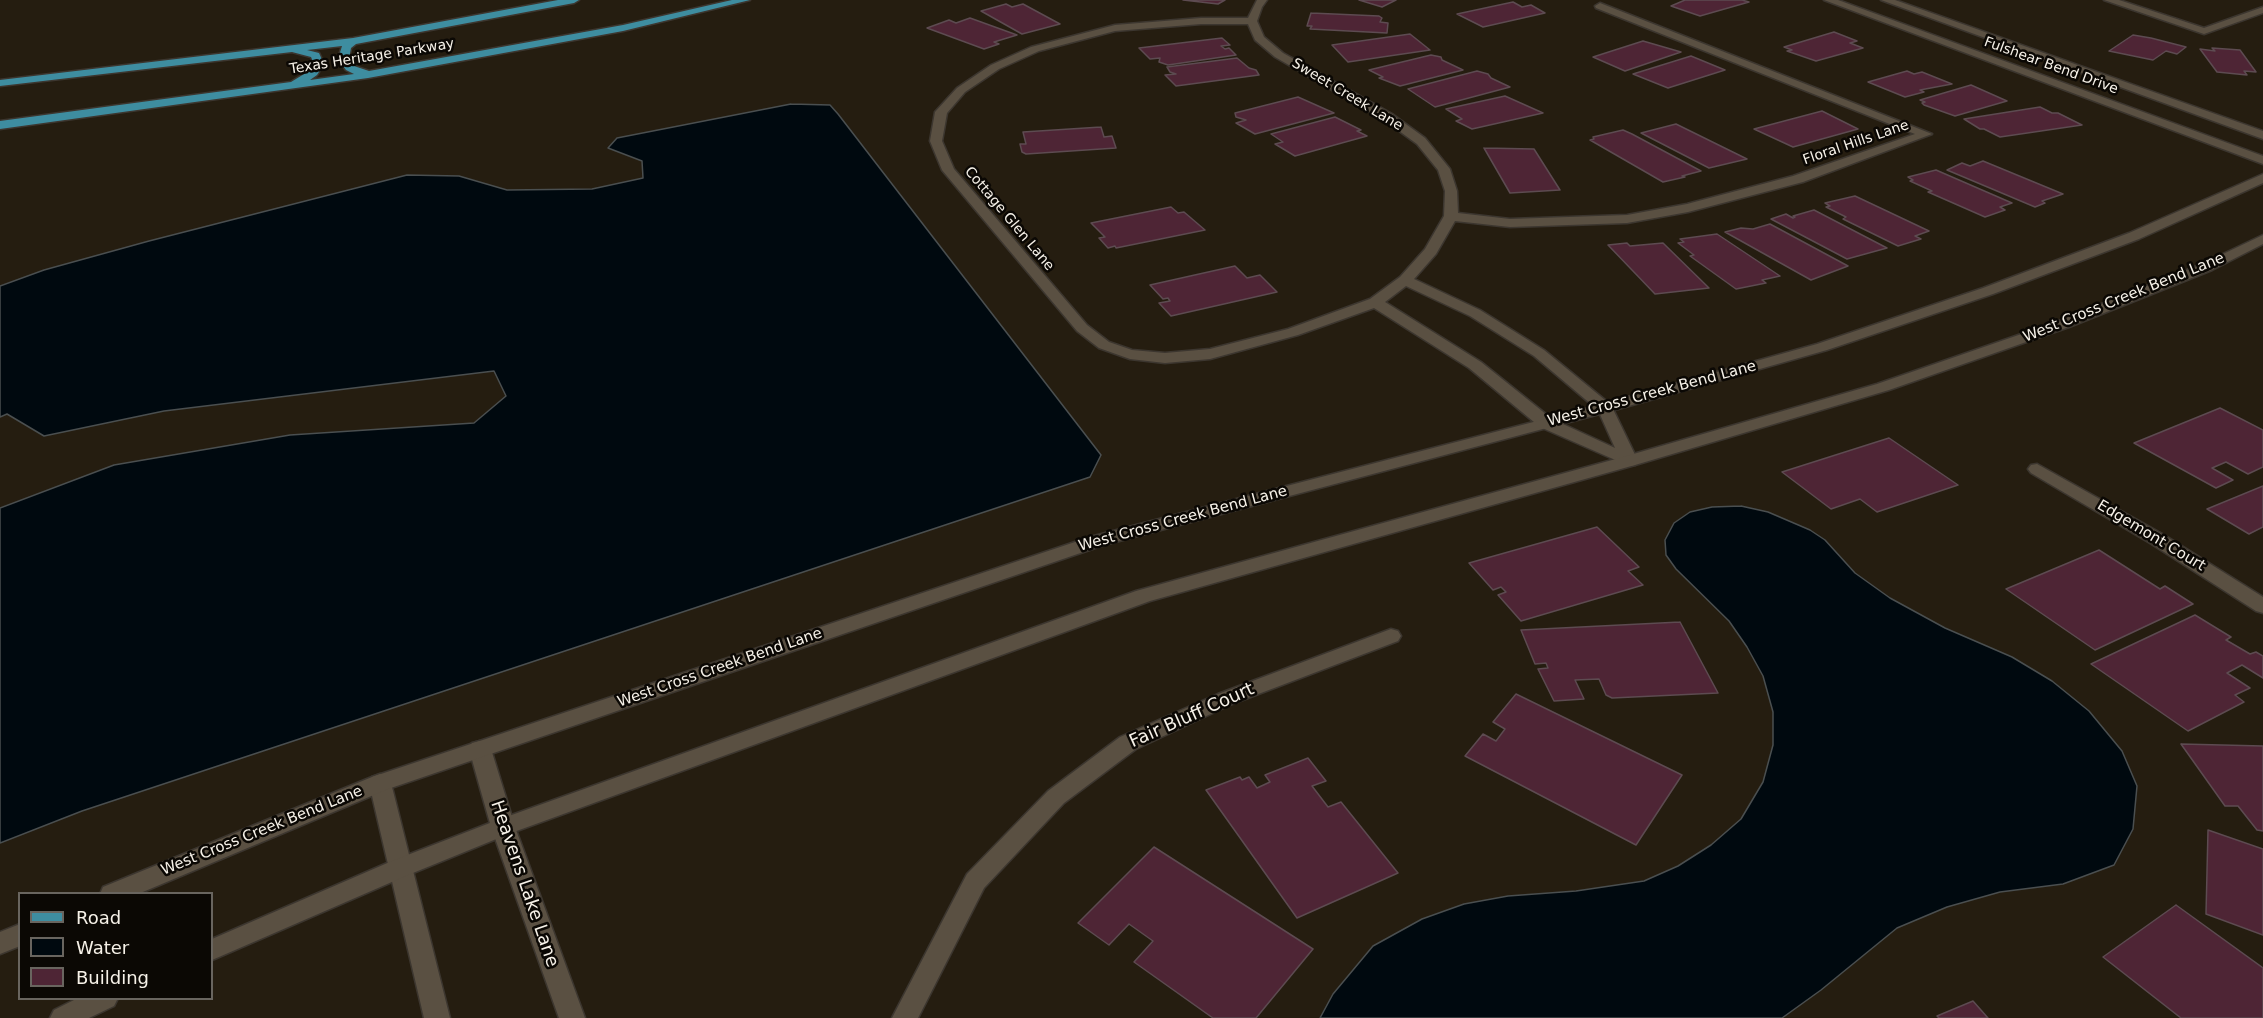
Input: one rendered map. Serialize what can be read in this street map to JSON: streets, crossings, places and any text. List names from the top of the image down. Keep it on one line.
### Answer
{"streets":{"main road":["Texas Heritage Parkway"],"street":["Fulshear Bend Drive","Sweet Creek Lane","Floral Hills Lane","Cottage Glen Lane","West Cross Creek Bend Lane","Edgemont Court","Fair Bluff Court","Heavens Lake Lane"]},"crossings":[["Sweet Creek Lane","Floral Hills Lane"],["Sweet Creek Lane","Cottage Glen Lane"],["West Cross Creek Bend Lane","Heavens Lake Lane"]],"legend":["Road","Water","Building"]}
